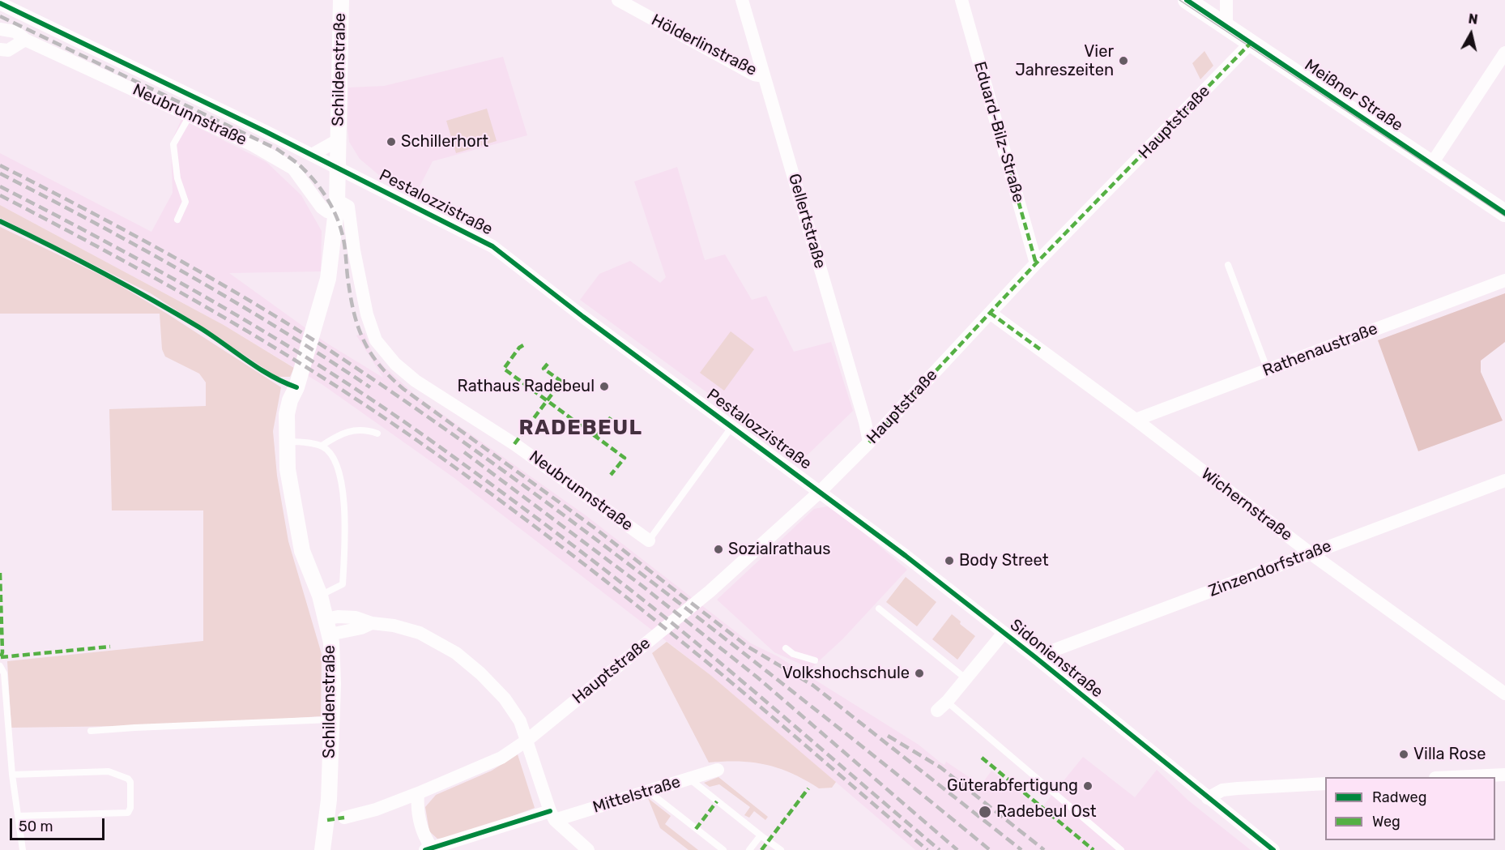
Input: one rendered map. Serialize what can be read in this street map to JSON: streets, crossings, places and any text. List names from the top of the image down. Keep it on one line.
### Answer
{"streets":{"main road":["Meißner Straße"],"street":["Hölderlinstraße","Schildenstraße","Neubrunnstraße","Hauptstraße","Eduard-Bilz-Straße","Pestalozzistraße","Gellertstraße","Rathenaustraße","Wichernstraße","Zinzendorfstraße","Sidonienstraße","Mittelstraße"]},"crossings":[["Hölderlinstraße","Gellertstraße"],["Schildenstraße","Neubrunnstraße"],["Schildenstraße","Pestalozzistraße"],["Meißner Straße","Hauptstraße"],["Hauptstraße","Eduard-Bilz-Straße"],["Hauptstraße","Pestalozzistraße"],["Hauptstraße","Gellertstraße"],["Hauptstraße","Wichernstraße"],["Hauptstraße","Sidonienstraße"],["Pestalozzistraße","Sidonienstraße"],["Rathenaustraße","Wichernstraße"],["Wichernstraße","Zinzendorfstraße"],["Zinzendorfstraße","Sidonienstraße"]],"districts":["RADEBEUL"],"places":["Vier Jahreszeiten","Schillerhort","Rathaus Radebeul","Sozialrathaus","Body Street","Volkshochschule","Villa Rose","Güterabfertigung","Radebeul Ost"],"legend":["Radweg","Weg"],"scale_bar":"50 m","north":"top"}
